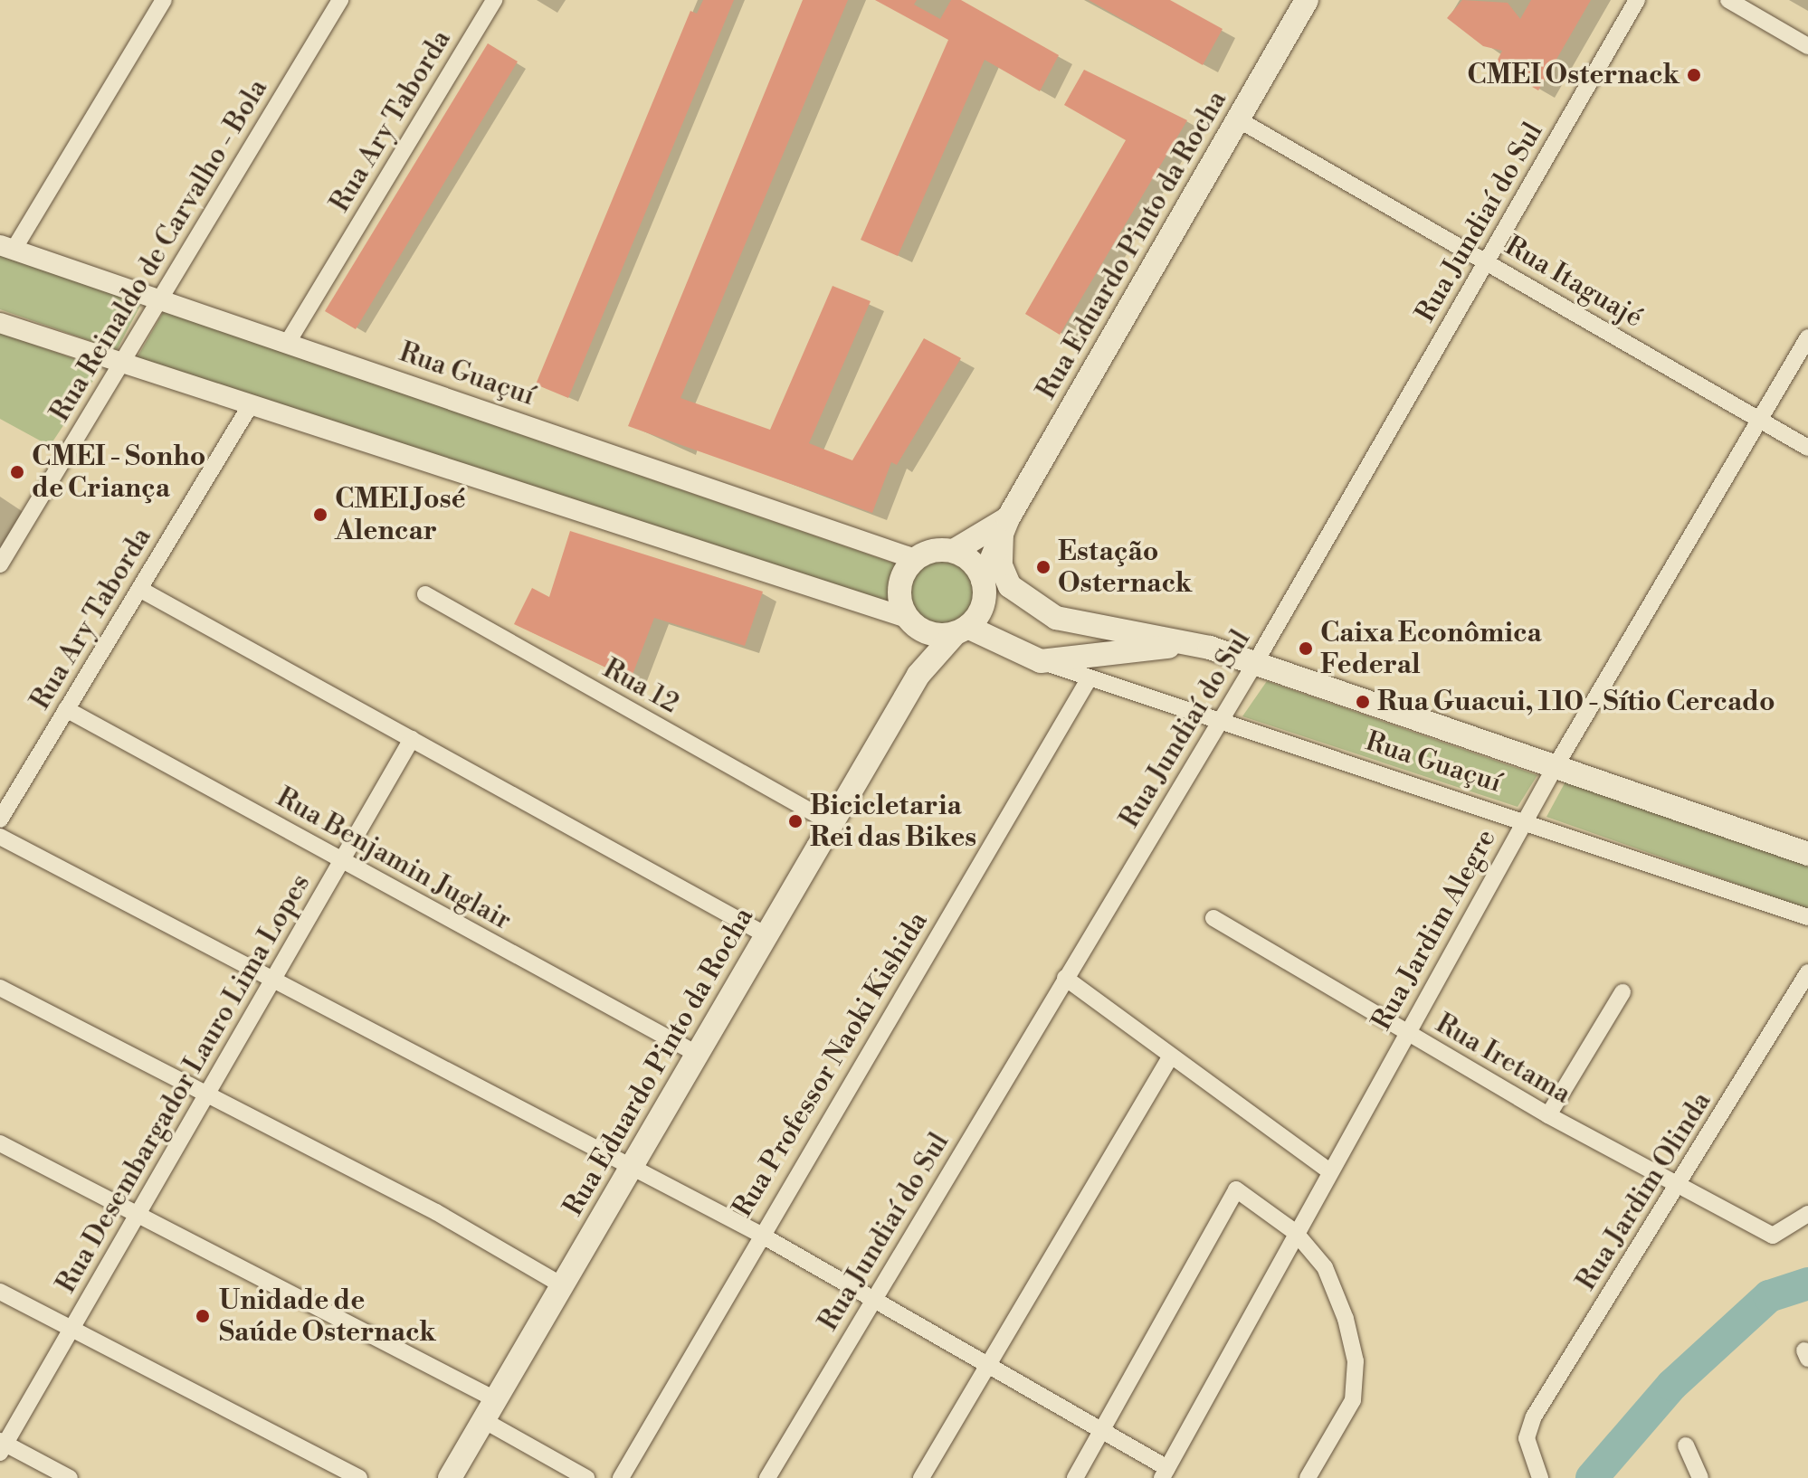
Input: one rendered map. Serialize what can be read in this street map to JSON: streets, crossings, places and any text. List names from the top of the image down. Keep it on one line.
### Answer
{"streets":{"main road":["Rua Eduardo Pinto da Rocha","Rua Guaçuí"],"street":["Rua Ary Taborda","Rua Jundiaí do Sul","Rua Reinaldo de Carvalho - Bola","Rua Itaguajé","Rua 12","Rua Benjamin Juglair","Rua Jardim Alegre","Rua Iretama","Rua Professor Naoki Kishida","Rua Desembargador Lauro Lima Lopes","Rua Jardim Olinda"]},"crossings":[["Rua Ary Taborda","Rua Guaçuí"],["Rua Ary Taborda","Rua Benjamin Juglair"],["Rua Jundiaí do Sul","Rua Itaguajé"],["Rua Jundiaí do Sul","Rua Guaçuí"],["Rua Eduardo Pinto da Rocha","Rua Itaguajé"],["Rua Eduardo Pinto da Rocha","Rua Guaçuí"],["Rua Eduardo Pinto da Rocha","Rua 12"],["Rua Eduardo Pinto da Rocha","Rua Benjamin Juglair"],["Rua Reinaldo de Carvalho - Bola","Rua Guaçuí"],["Rua Itaguajé","Rua Jardim Alegre"],["Rua Guaçuí","Rua Jardim Alegre"],["Rua Guaçuí","Rua Professor Naoki Kishida"],["Rua Benjamin Juglair","Rua Desembargador Lauro Lima Lopes"],["Rua Jardim Alegre","Rua Iretama"],["Rua Iretama","Rua Jardim Olinda"]],"places":["CMEI Osternack","CMEI - Sonho de Criança","CMEI José Alencar","Estação Osternack","Caixa Econômica Federal","Rua Guacui, 110 - Sítio Cercado","Bicicletaria Rei das Bikes","Unidade de Saúde Osternack"]}
